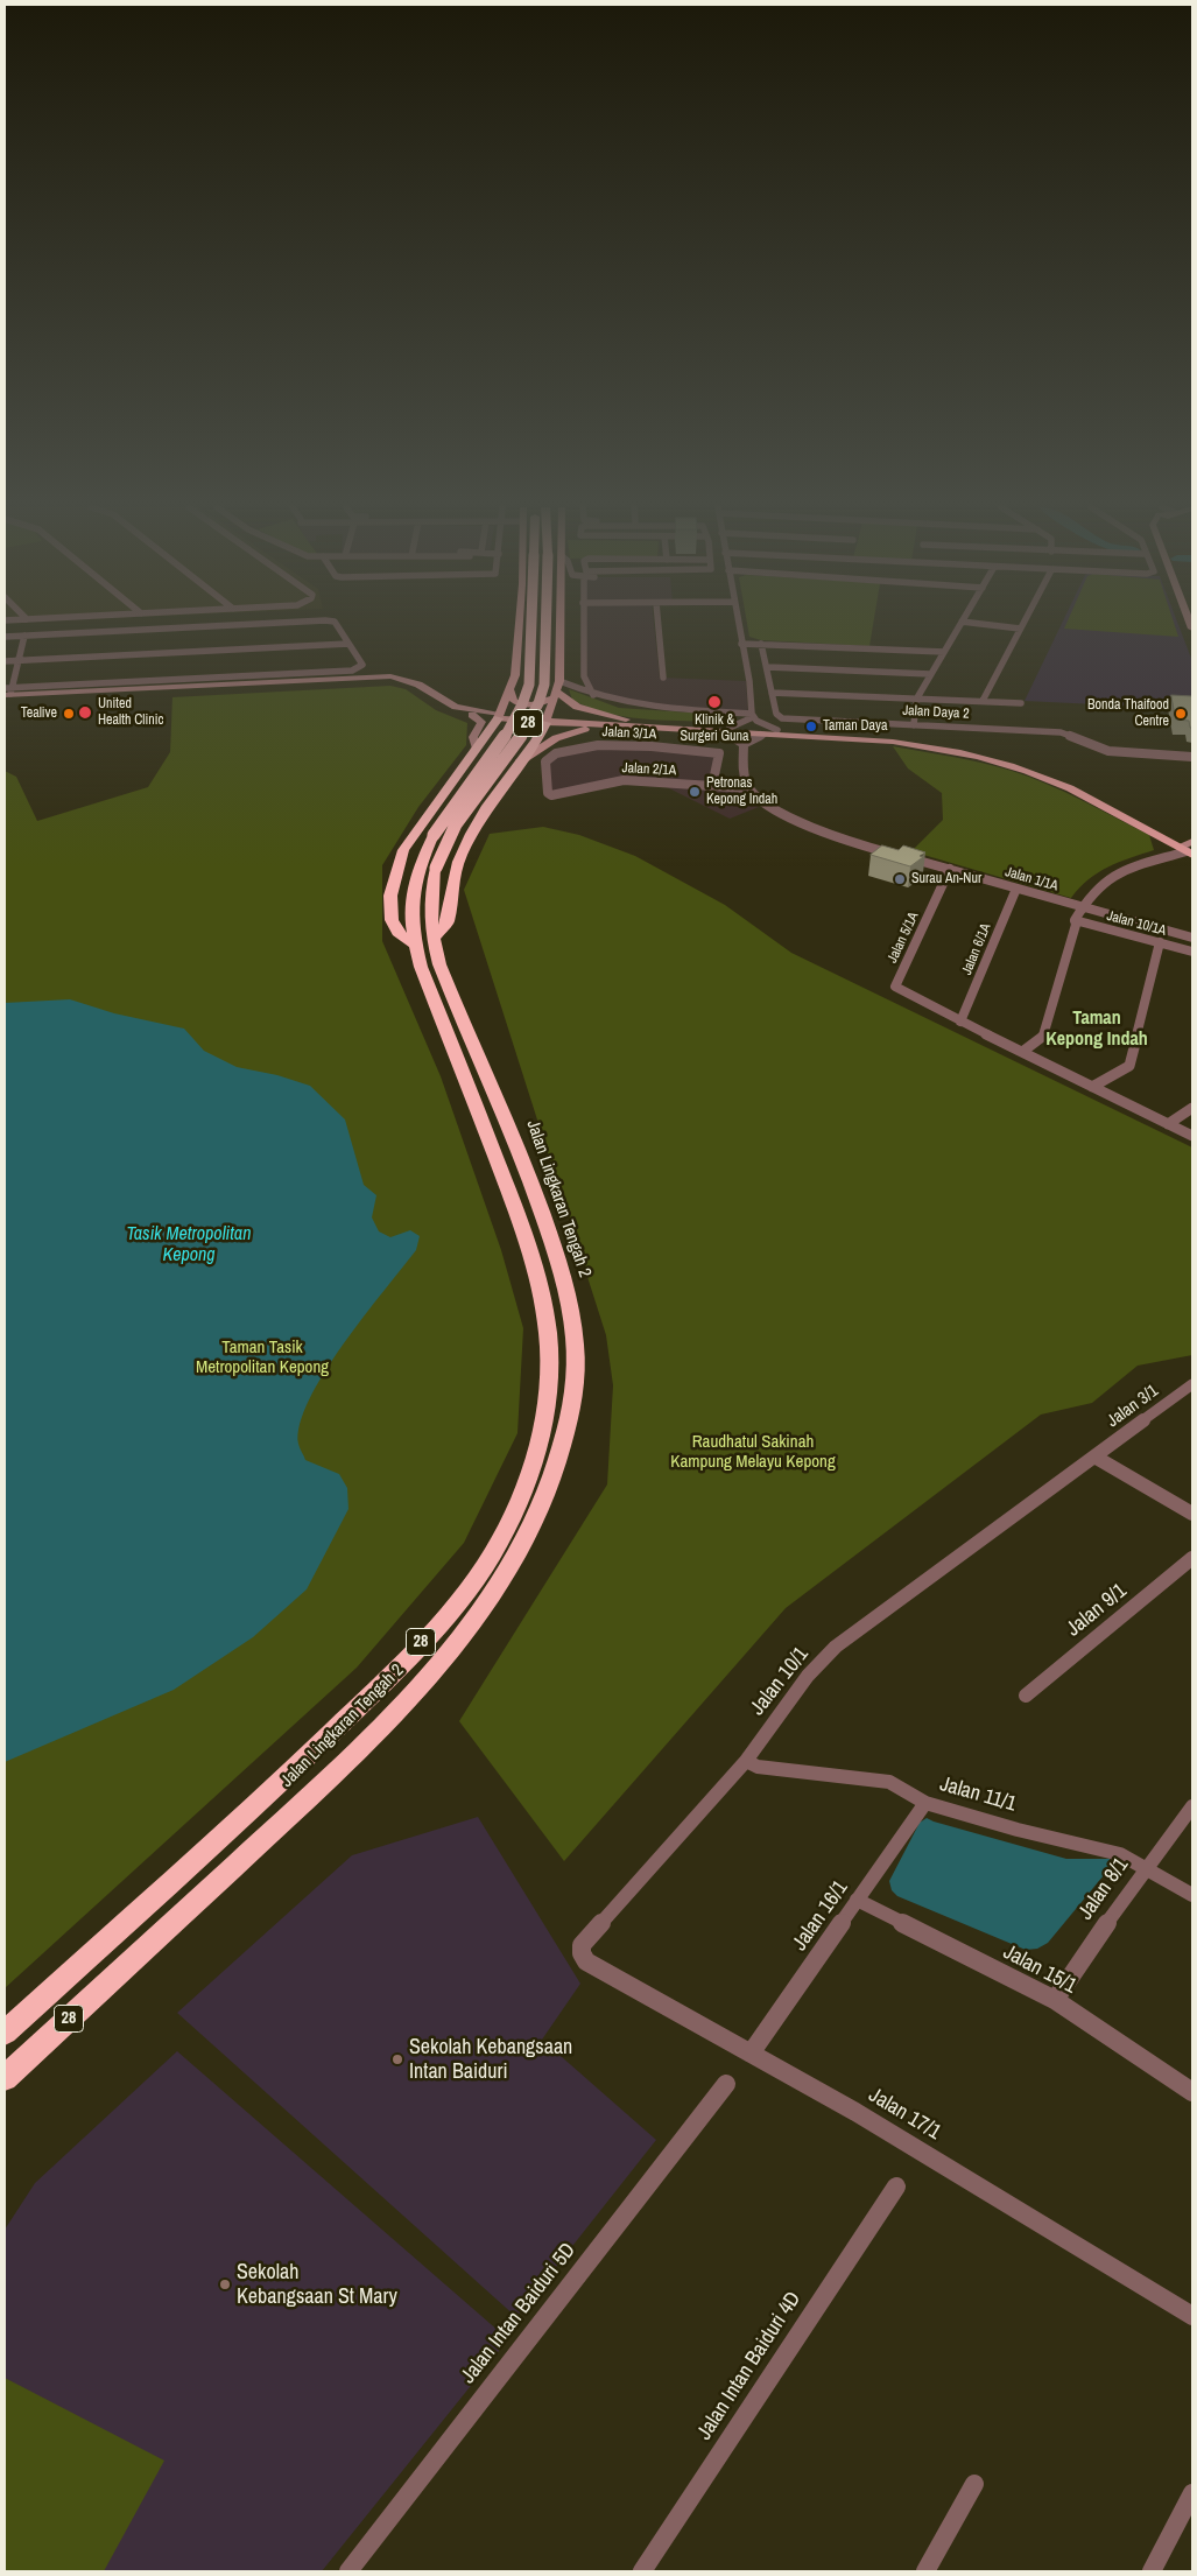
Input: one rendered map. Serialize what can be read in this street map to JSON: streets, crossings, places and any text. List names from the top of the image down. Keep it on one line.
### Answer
{"streets":{"highway":["28","Jalan Lingkaran Tengah 2"],"street":["Jalan Daya 2","Jalan 3/1A","Jalan 2/1A","Jalan 1/1A","Jalan 10/1A","Jalan 5/1A","Jalan 6/1A","Jalan 3/1","Jalan 9/1","Jalan 10/1","Jalan 11/1","Jalan 8/1","Jalan 16/1","Jalan 15/1","Jalan 17/1","Jalan Intan Baiduri 5D","Jalan Intan Baiduri 4D"]},"crossings":[["Jalan 3/1A","Jalan 2/1A"],["Jalan 2/1A","Jalan 1/1A"],["Jalan 1/1A","Jalan 5/1A"],["Jalan 1/1A","Jalan 6/1A"],["Jalan 5/1A","Jalan 6/1A"],["Jalan 3/1","Jalan 10/1"],["Jalan 10/1","Jalan 11/1"],["Jalan 10/1","Jalan 17/1"],["Jalan 11/1","Jalan 8/1"],["Jalan 11/1","Jalan 16/1"],["Jalan 8/1","Jalan 15/1"],["Jalan 16/1","Jalan 15/1"],["Jalan 16/1","Jalan 17/1"]],"districts":["Taman Kepong Indah"],"water":["Tasik Metropolitan Kepong"],"parks":["Taman Tasik Metropolitan Kepong","Raudhatul Sakinah Kampung Melayu Kepong"],"places":["Klinik & Surgeri Guna","United Health Clinic","Tealive","Bonda Thaifood Centre","Taman Daya","Petronas Kepong Indah","Surau An-Nur","Sekolah Kebangsaan Intan Baiduri","Sekolah Kebangsaan St Mary"]}
